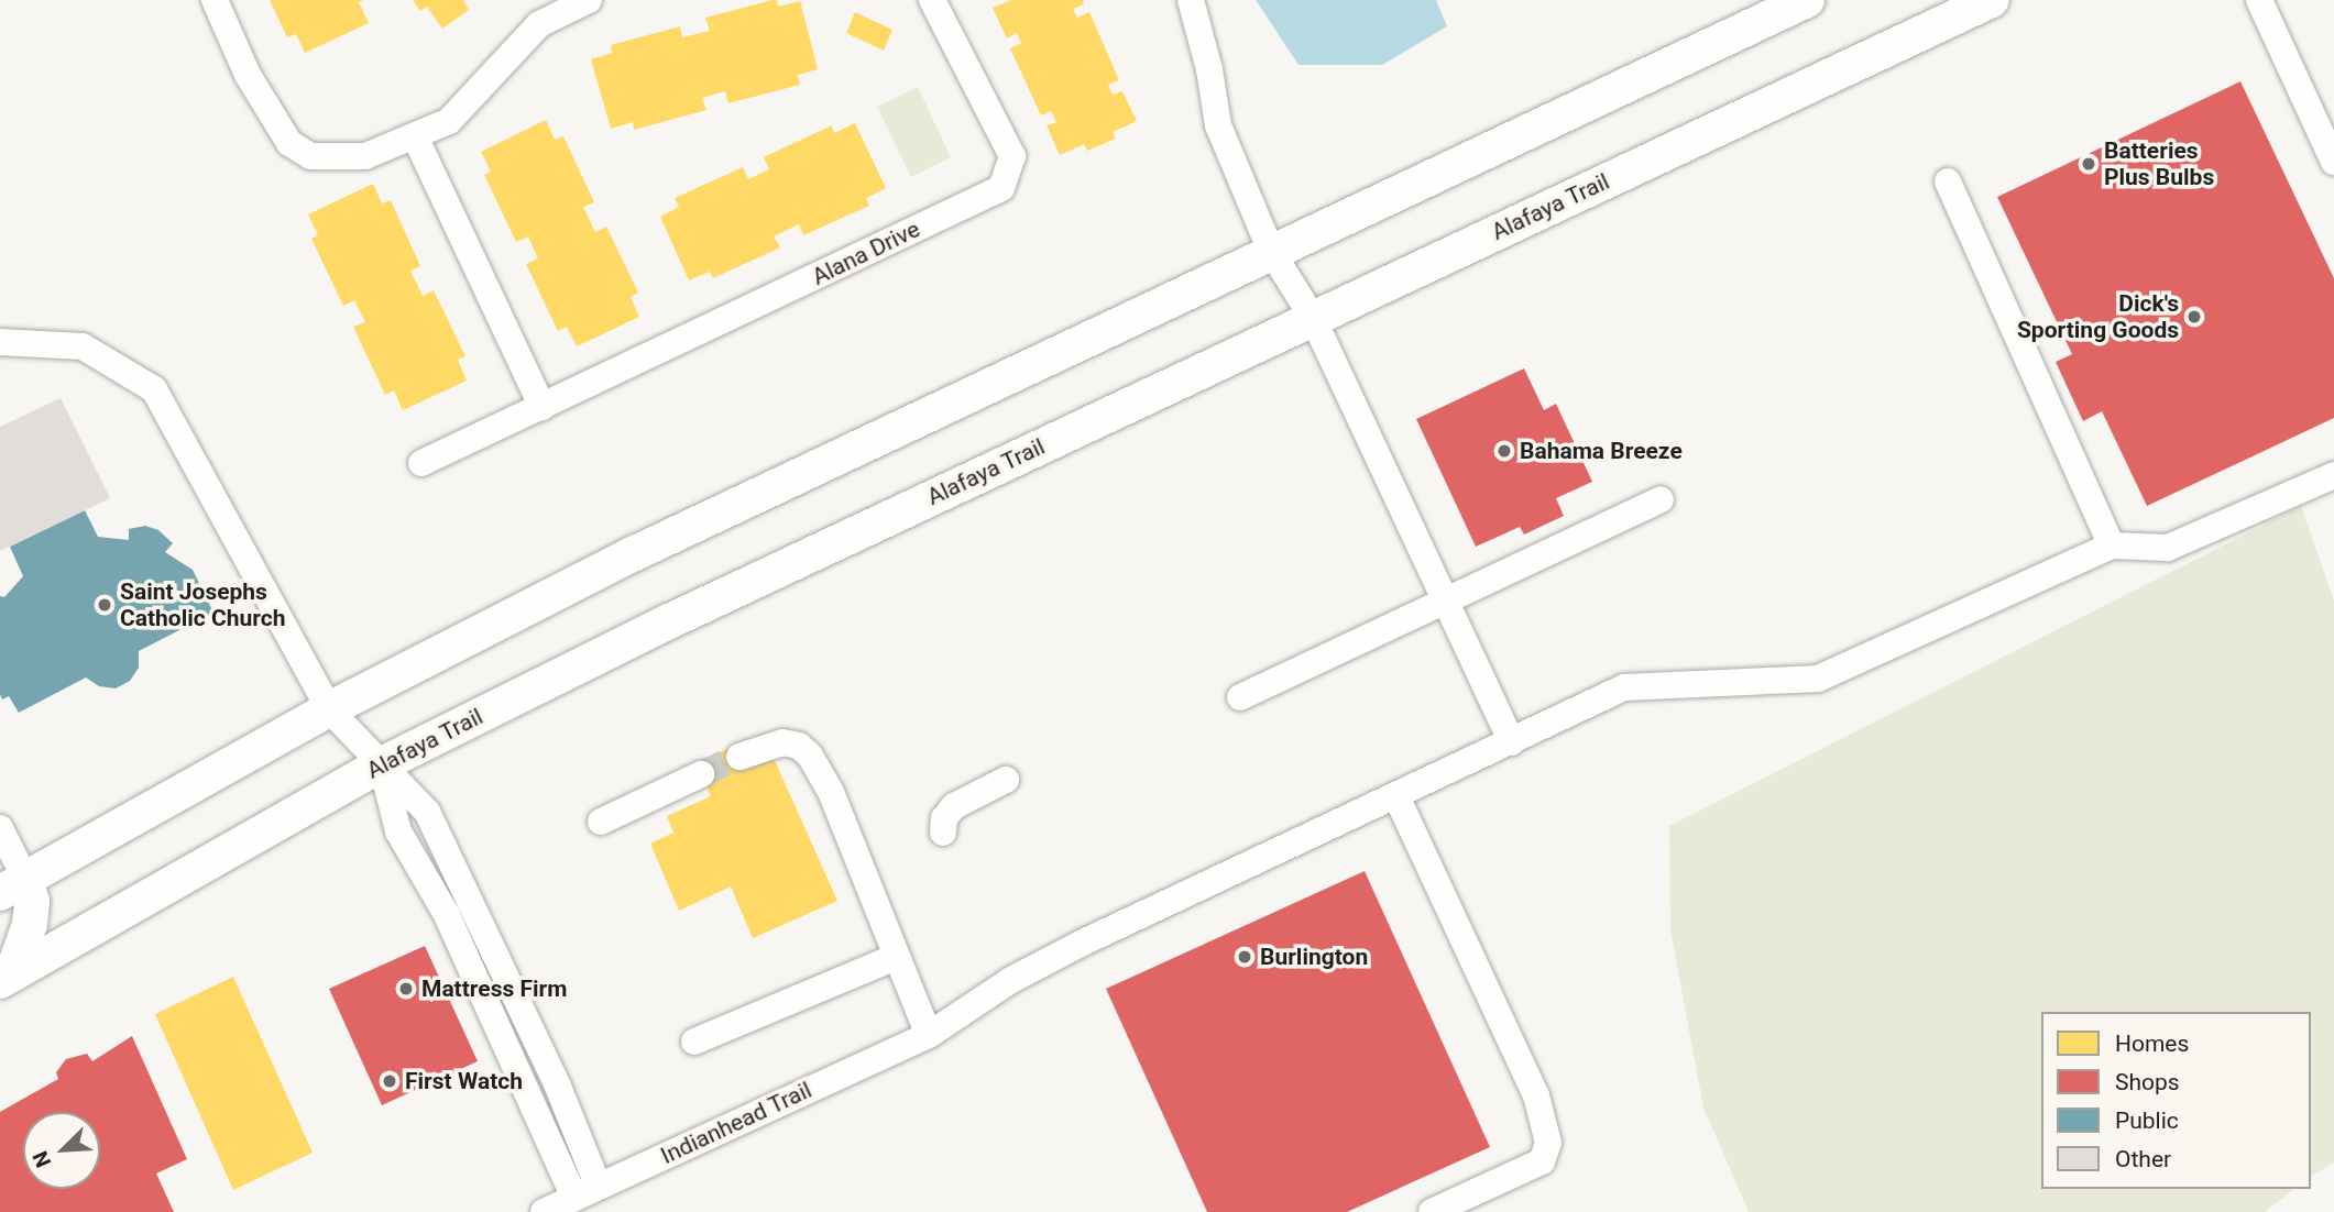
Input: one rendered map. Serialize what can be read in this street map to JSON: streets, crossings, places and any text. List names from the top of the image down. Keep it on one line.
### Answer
{"streets":{"main road":["Alafaya Trail"],"street":["Alana Drive","Indianhead Trail"]},"places":["Batteries Plus Bulbs","Dick's Sporting Goods","Bahama Breeze","Saint Josephs Catholic Church","Burlington","Mattress Firm","First Watch"],"legend":["Homes","Shops","Public","Other"],"north":"bottom left"}
